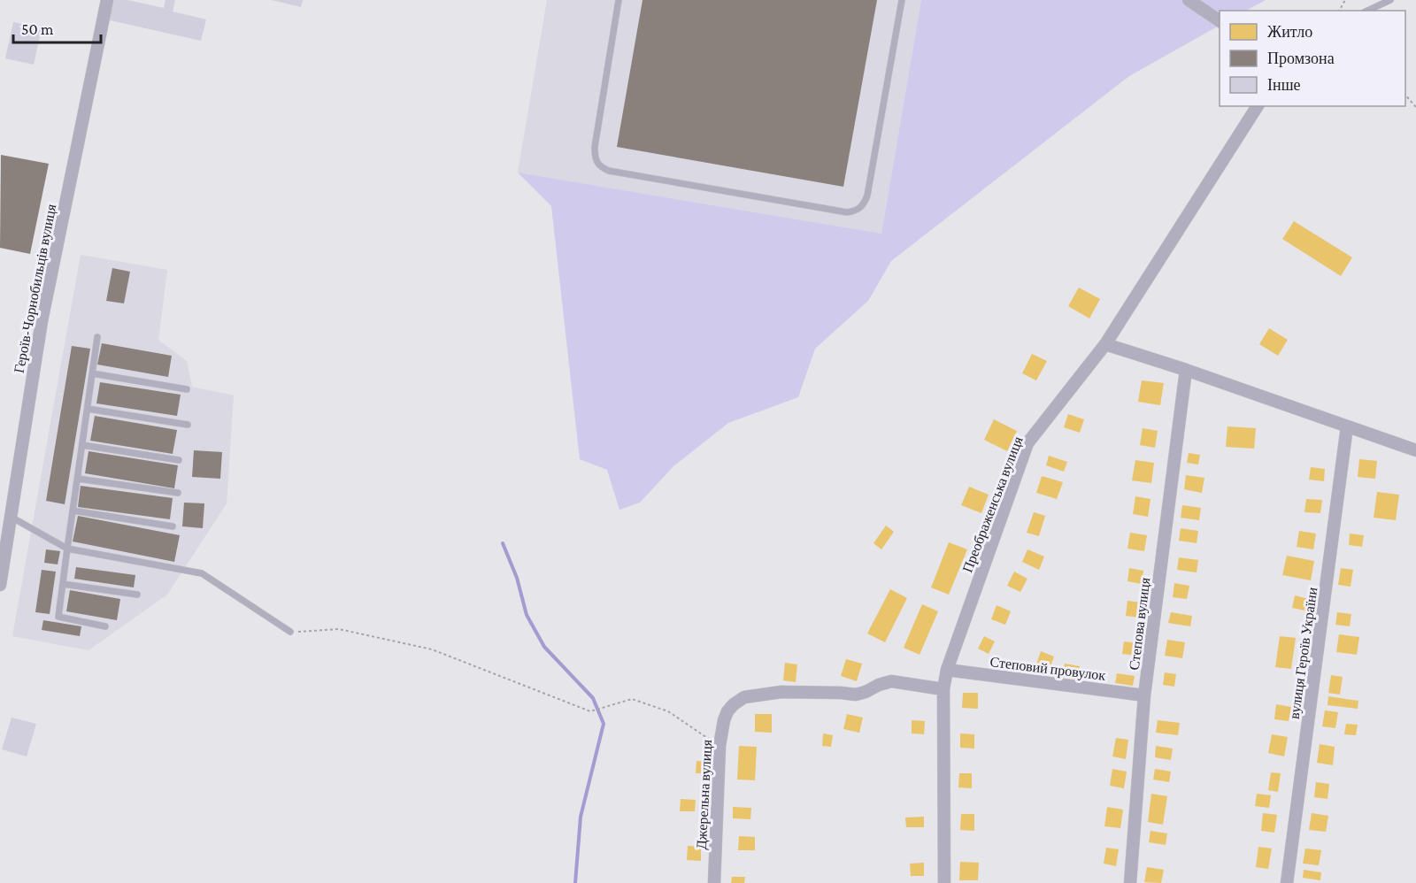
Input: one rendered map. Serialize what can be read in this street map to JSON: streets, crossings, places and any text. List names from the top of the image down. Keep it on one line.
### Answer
{"streets":{"street":["Героїв-Чорнобильців вулиця","Преображенська вулиця","Степова вулиця","вулиця Героїв України","Степовий провулок","Джерельна вулиця"]},"crossings":[["Преображенська вулиця","Степовий провулок"],["Преображенська вулиця","Джерельна вулиця"],["Степова вулиця","Степовий провулок"]],"legend":["Житло","Промзона","Інше"],"scale_bar":"50 m"}
